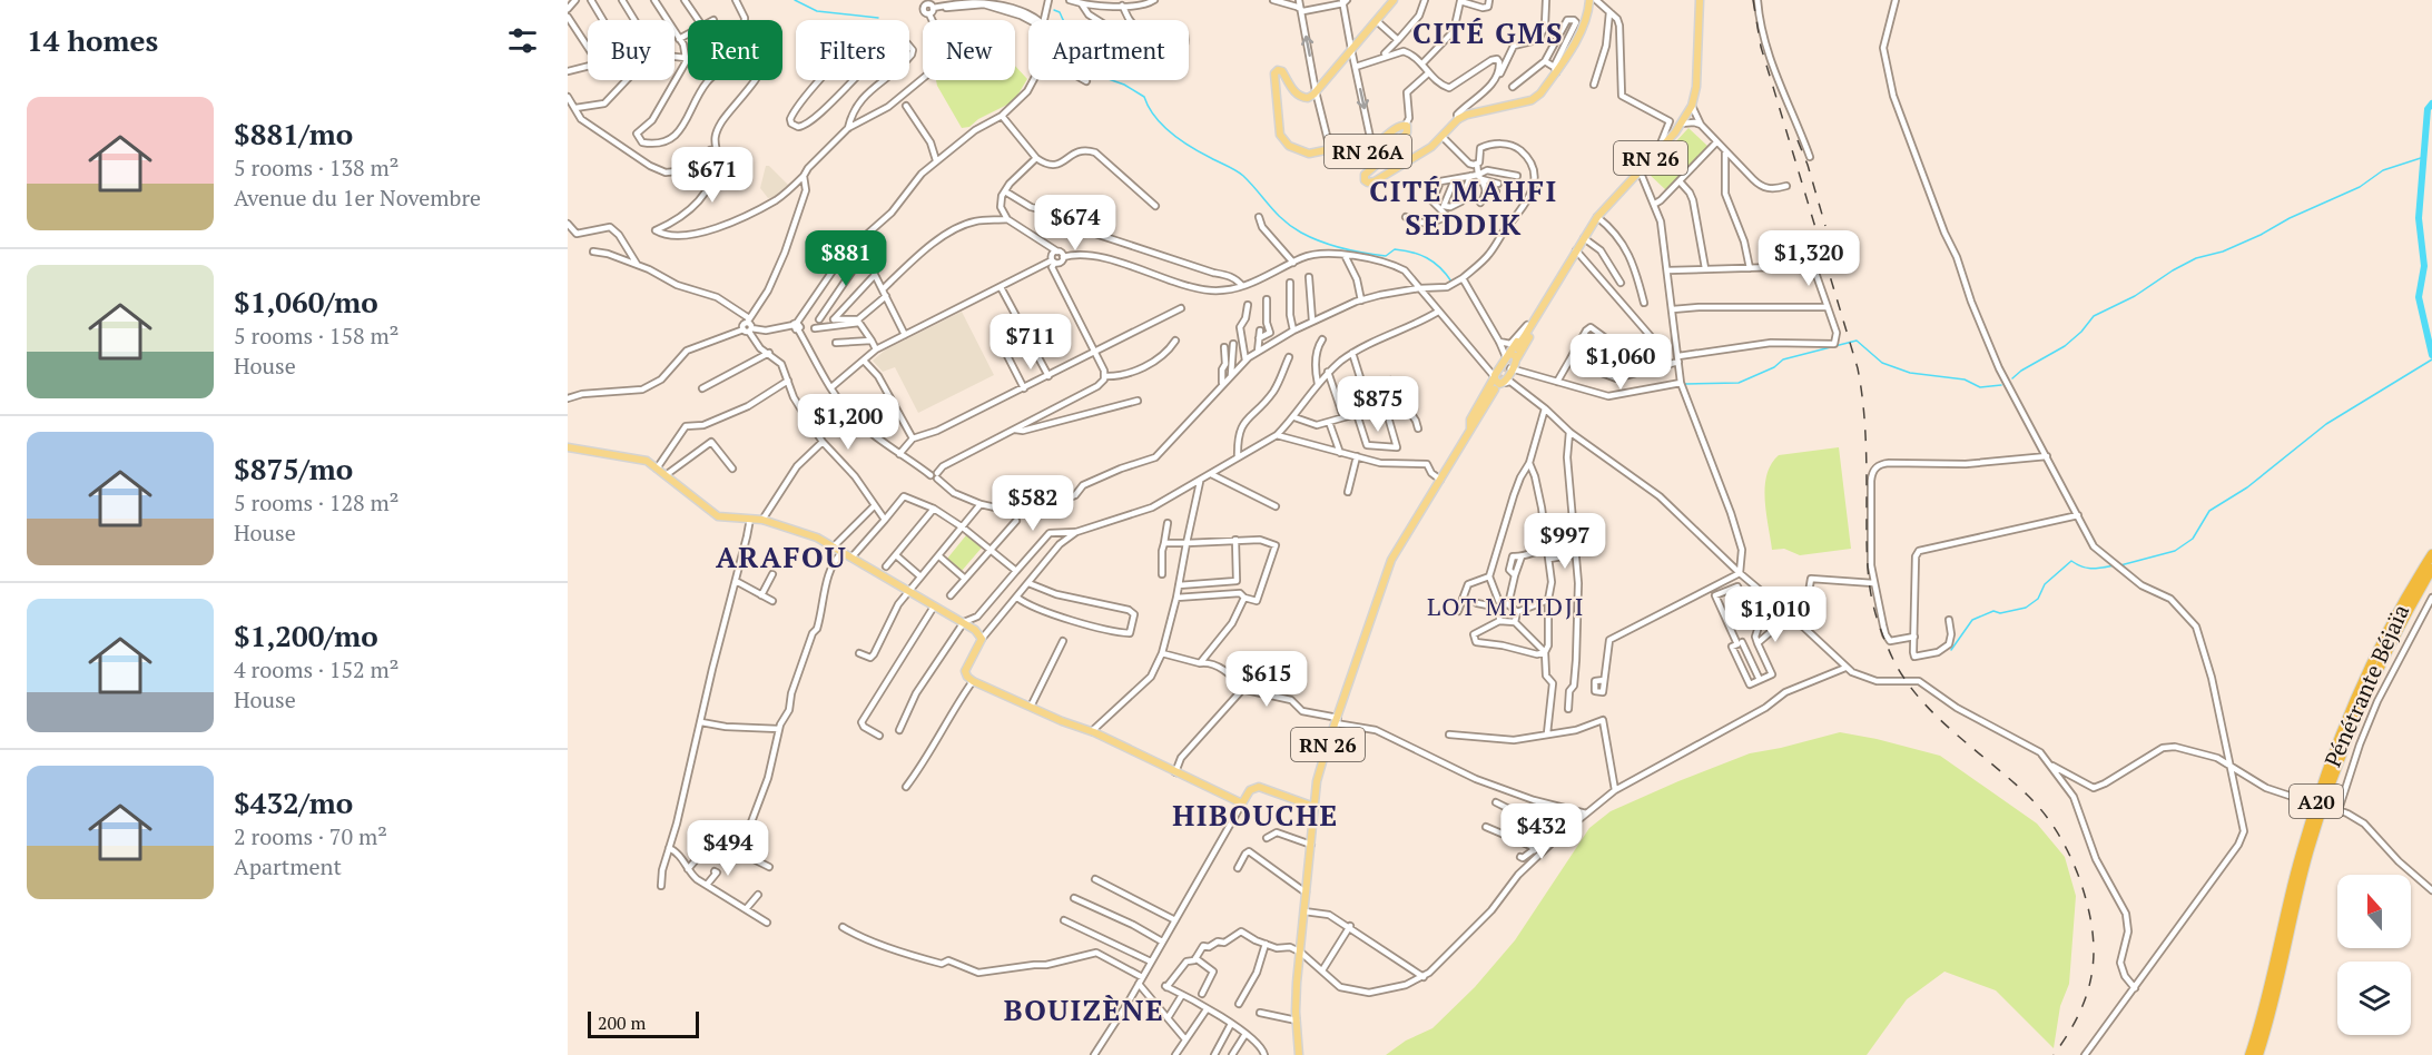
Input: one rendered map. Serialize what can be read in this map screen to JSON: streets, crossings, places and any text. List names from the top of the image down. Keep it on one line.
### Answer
{"streets":{"highway":["Pénétrante Béjaïa","A20"],"main road":["RN 26A","RN 26"]},"districts":["CITÉ GMS","CITÉ MAHFI SEDDIK","ARAFOU","LOT MITIDJI","HIBOUCHE","BOUIZÈNE"],"scale_bar":"200 m","north":"top","page":{"heading":"14 homes","chip":["Buy","Rent","Filters","New","Apartment"],"list":[{"name":"$881/mo","note":"5 rooms · 138 m² · Avenue du 1er Novembre"},{"name":"$1,060/mo","note":"5 rooms · 158 m² · House"},{"name":"$875/mo","note":"5 rooms · 128 m² · House"},{"name":"$1,200/mo","note":"4 rooms · 152 m² · House"},{"name":"$432/mo","note":"2 rooms · 70 m² · Apartment"}],"price":["$671","$674","$881","$1,320","$711","$1,060","$875","$1,200","$582","$997","$1,010","$615","$432","$494"],"scale":"200 m"}}
